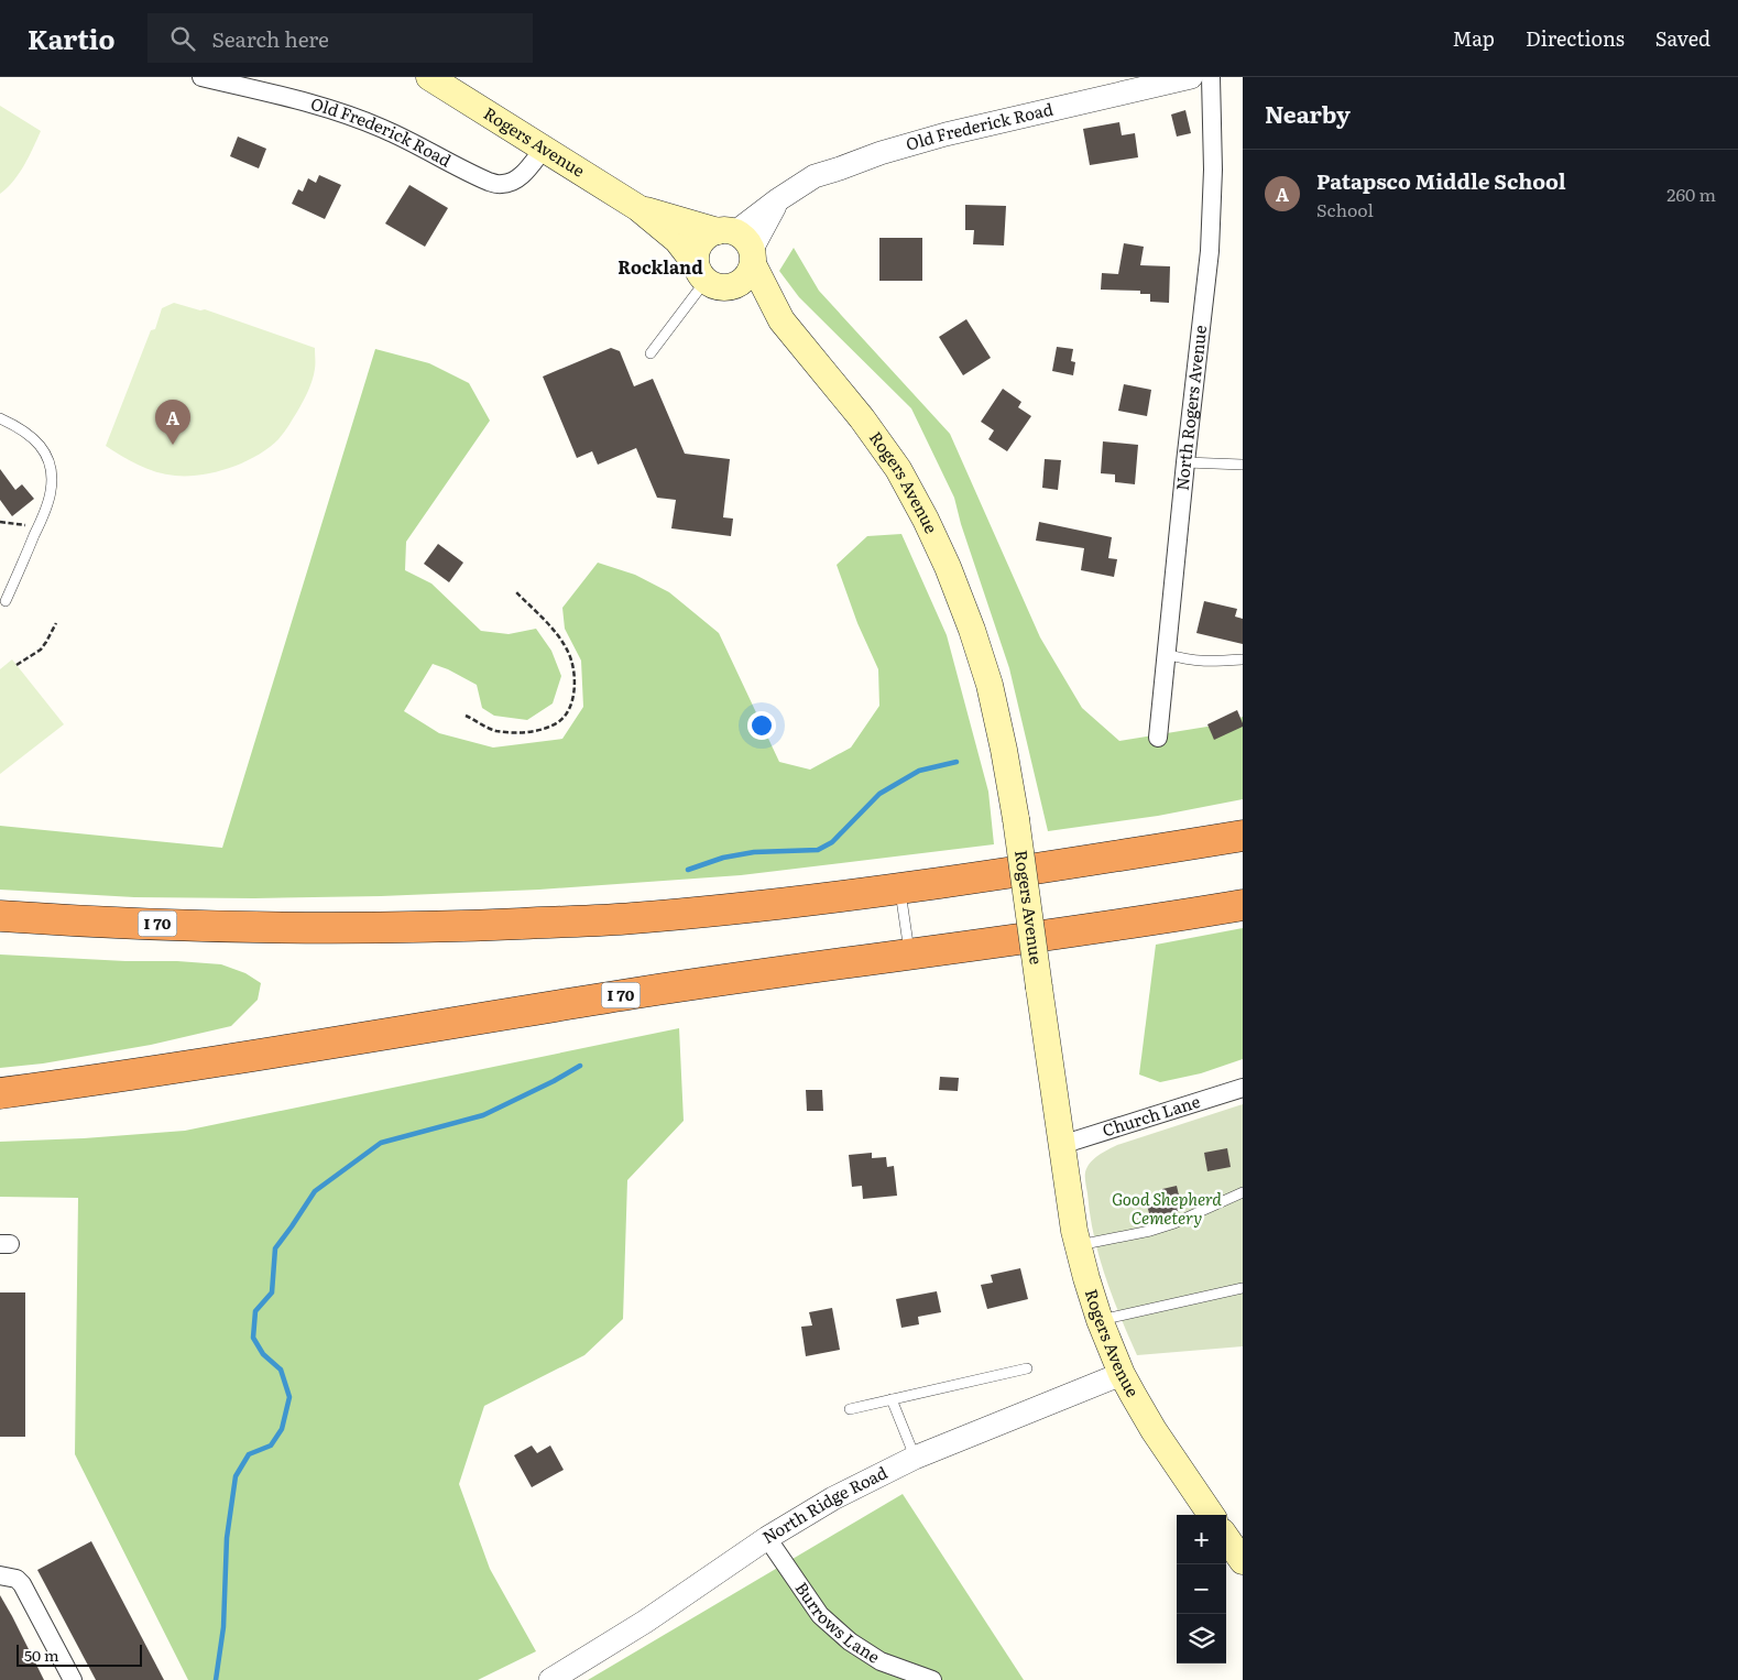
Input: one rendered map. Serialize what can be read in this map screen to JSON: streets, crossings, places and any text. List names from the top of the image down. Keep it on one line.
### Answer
{"streets":{"highway":["I 70"],"main road":["Rogers Avenue"],"street":["Old Frederick Road","North Rogers Avenue","Church Lane","North Ridge Road","Burrows Lane"]},"crossings":[["Old Frederick Road","Rogers Avenue"],["Rogers Avenue","Church Lane"],["Rogers Avenue","North Ridge Road"],["North Ridge Road","Burrows Lane"]],"districts":["Rockland"],"parks":["Good Shepherd Cemetery"],"scale_bar":"50 m","page":{"header":"Kartio","search":"Search here","nav":["Map","Directions","Saved"],"heading":"Nearby","list":[{"mark":"A","name":"Patapsco Middle School","note":"School","value":"260 m"}],"pins":"A","map_buttons":["+","−"],"scale":"50 m"}}
